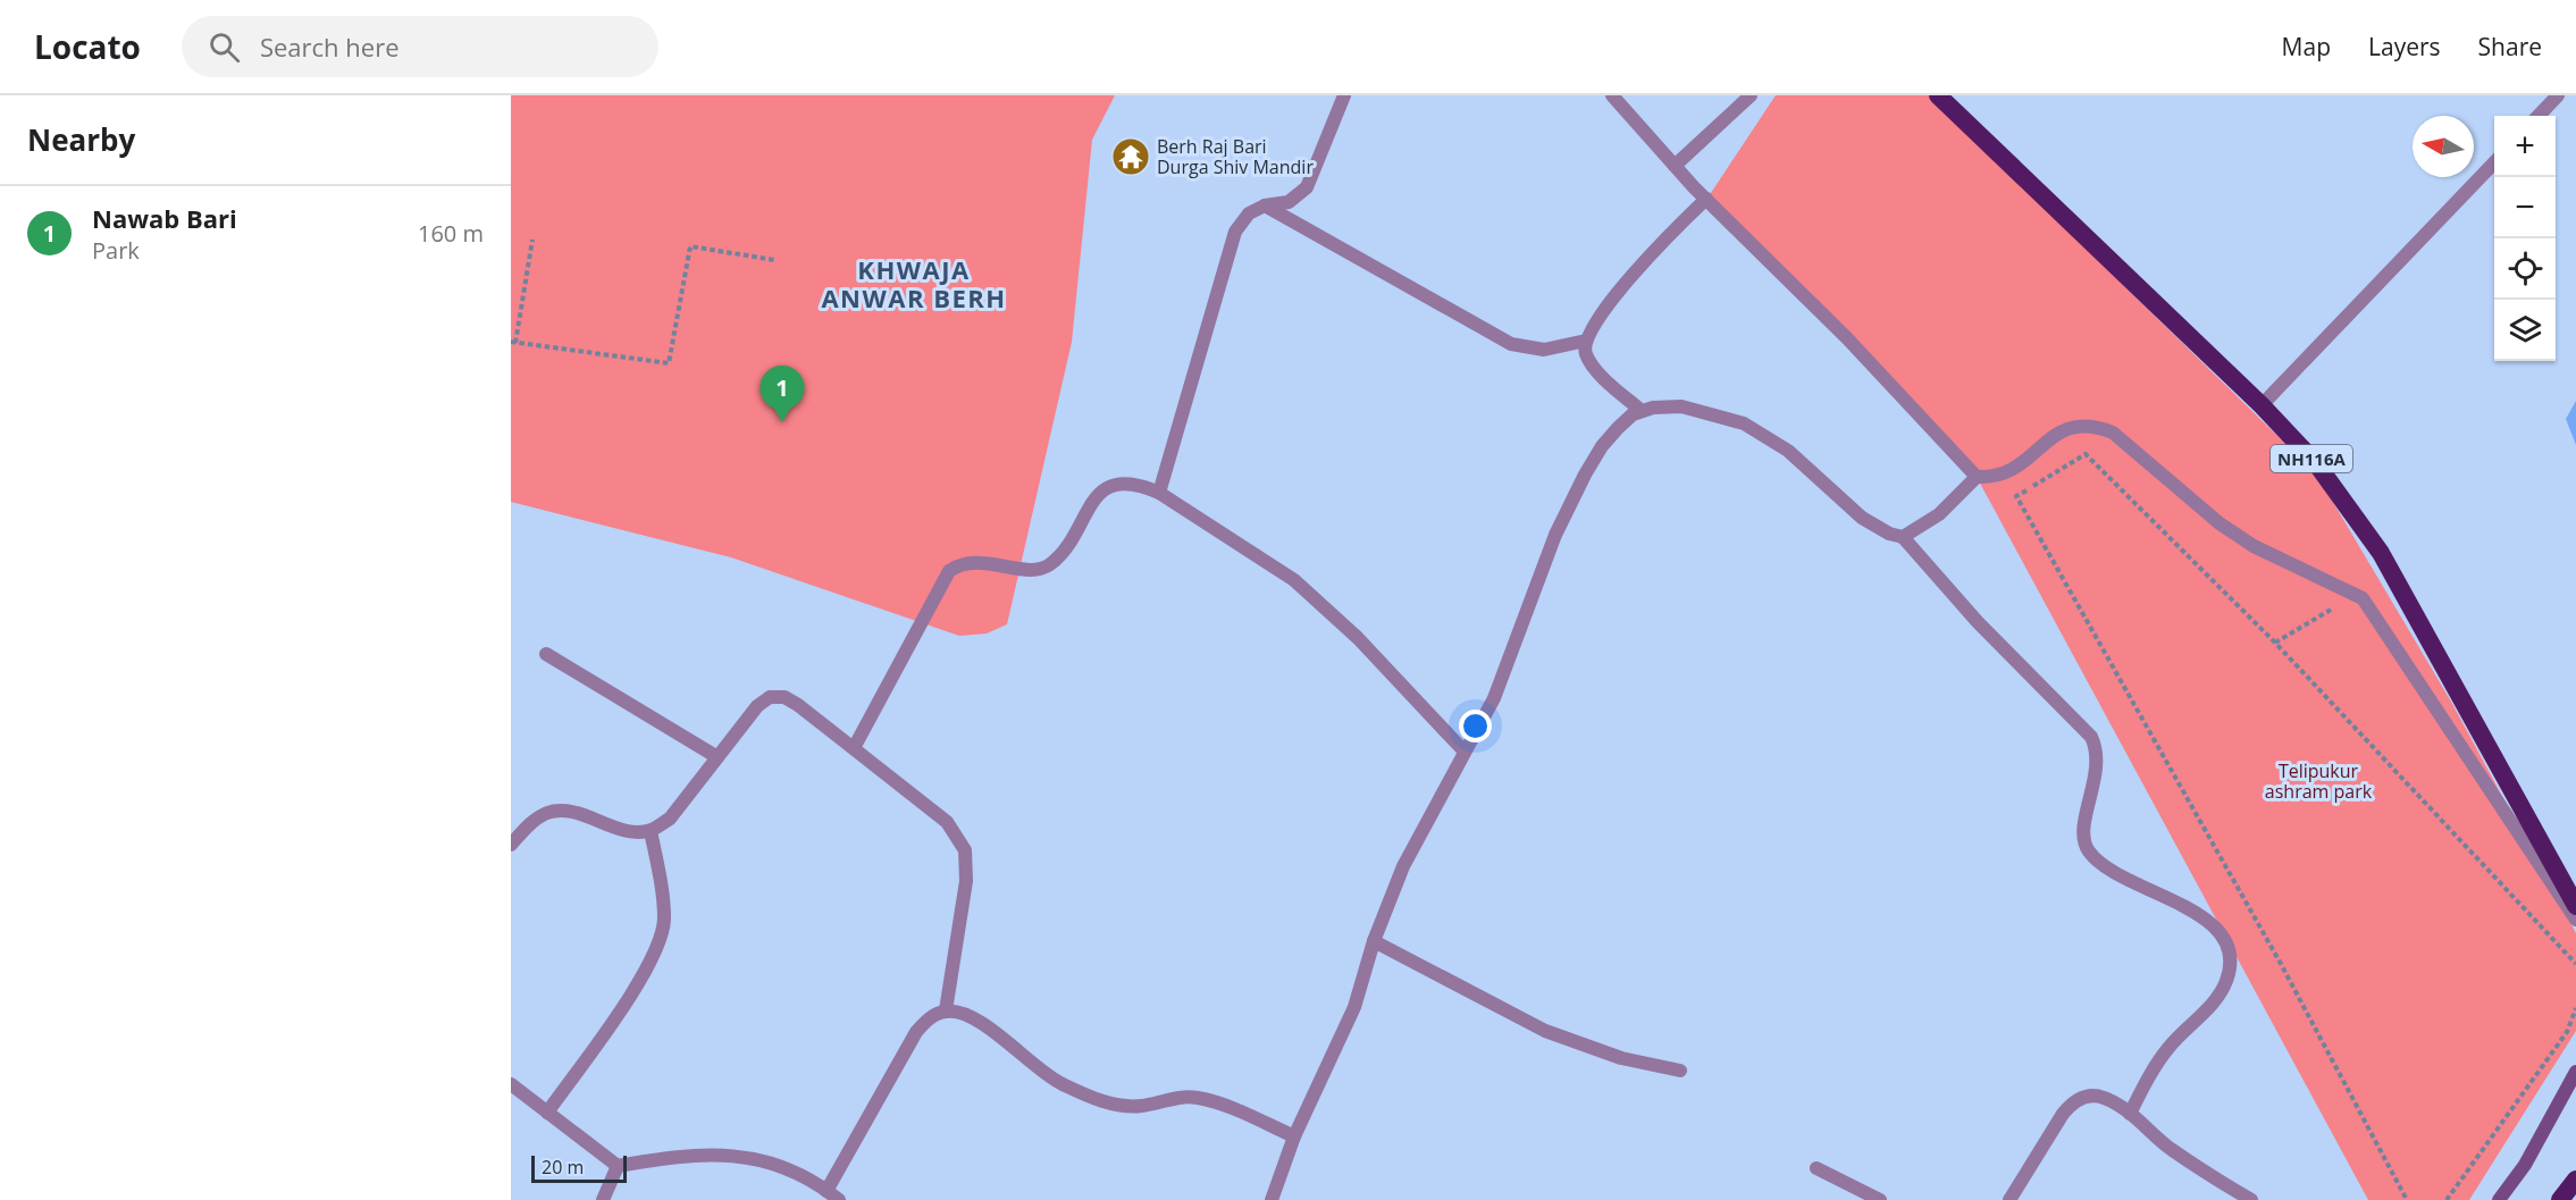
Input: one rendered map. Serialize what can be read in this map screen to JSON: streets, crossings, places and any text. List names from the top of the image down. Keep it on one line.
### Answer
{"streets":{"highway":["NH116A"]},"districts":["KHWAJA ANWAR BERH"],"parks":["Telipukur ashram park"],"places":{"temple":["Berh Raj Bari Durga Shiv Mandir"]},"scale_bar":"20 m","north":"left","page":{"header":"Locato","search":"Search here","nav":["Map","Layers","Share"],"heading":"Nearby","map_buttons":["+","−"],"list":[{"mark":"1","name":"Nawab Bari","note":"Park","value":"160 m"}],"pins":"1","scale":"20 m"}}
